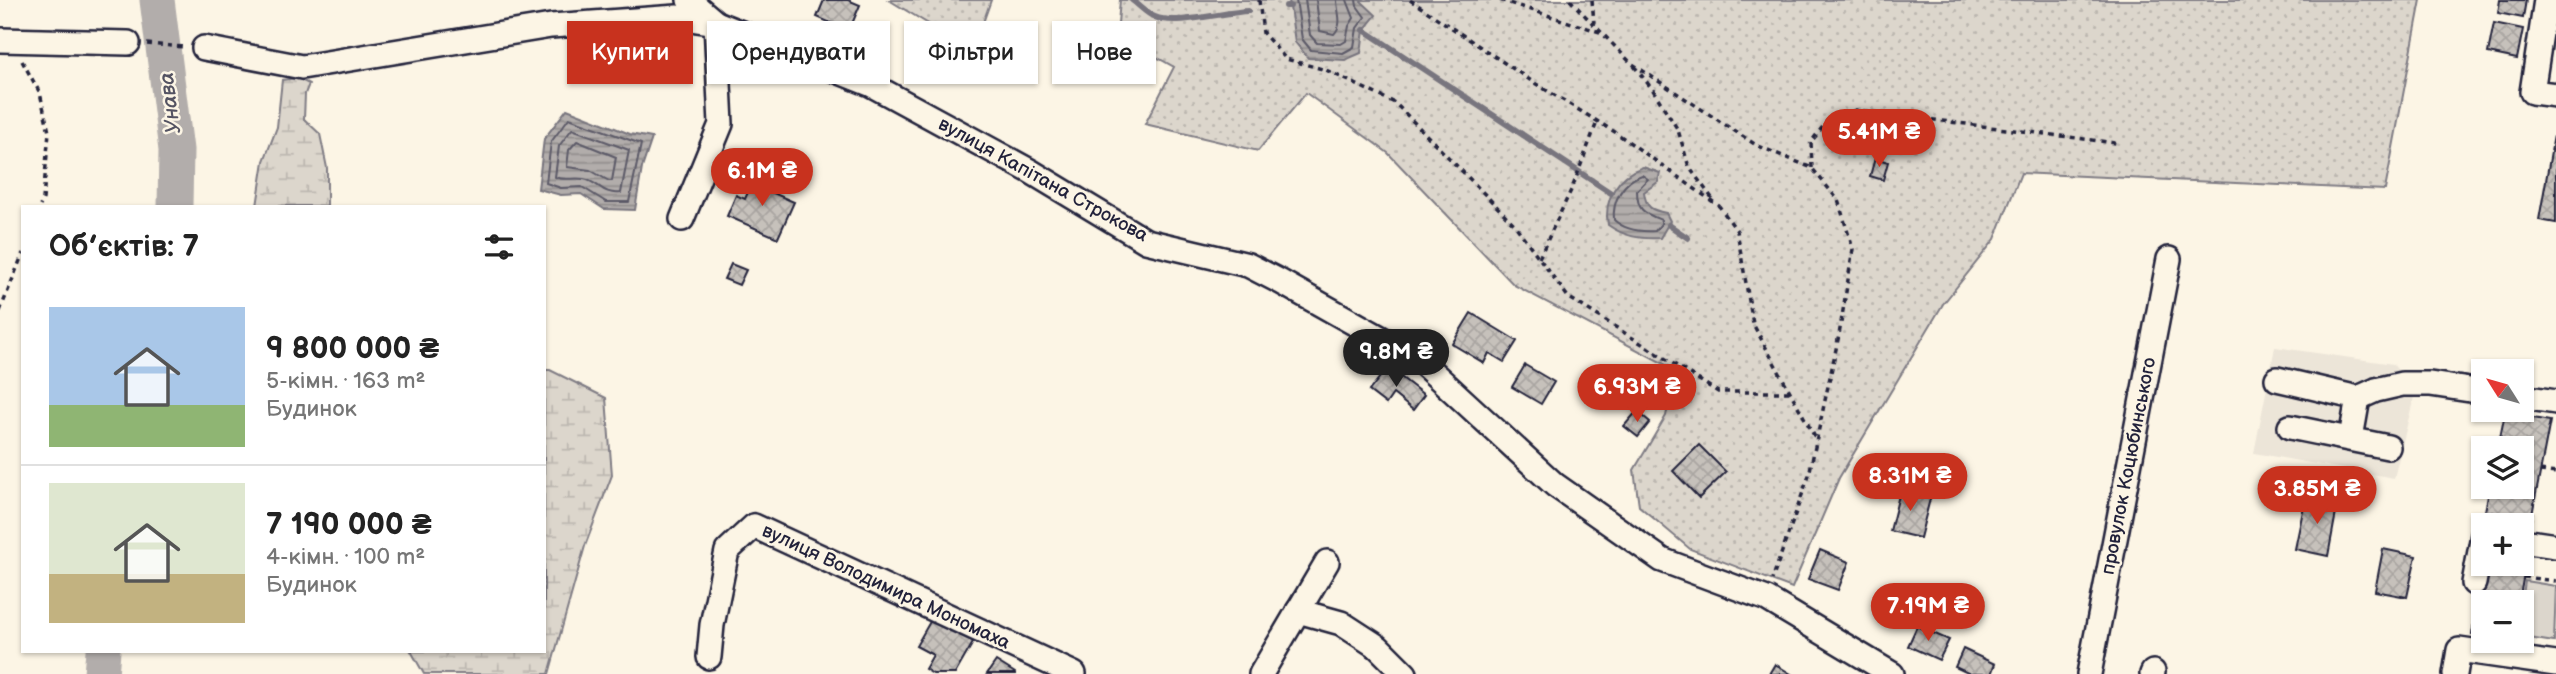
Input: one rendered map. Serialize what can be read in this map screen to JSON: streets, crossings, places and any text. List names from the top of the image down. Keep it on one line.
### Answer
{"streets":{"street":["вулиця Капітана Строкова","провулок Коцюбинського","вулиця Володимира Мономаха"]},"water":["Унава"],"north":"top left","page":{"chip":["Купити","Орендувати","Фільтри","Нове"],"price":["5.41M ₴","6.1M ₴","9.8M ₴","6.93M ₴","8.31M ₴","3.85M ₴","7.19M ₴"],"heading":"Об’єктів: 7","list":[{"name":"9 800 000 ₴","note":"5-кімн. · 163 m² · Будинок"},{"name":"7 190 000 ₴","note":"4-кімн. · 100 m² · Будинок"}],"map_buttons":["+","−"]}}
